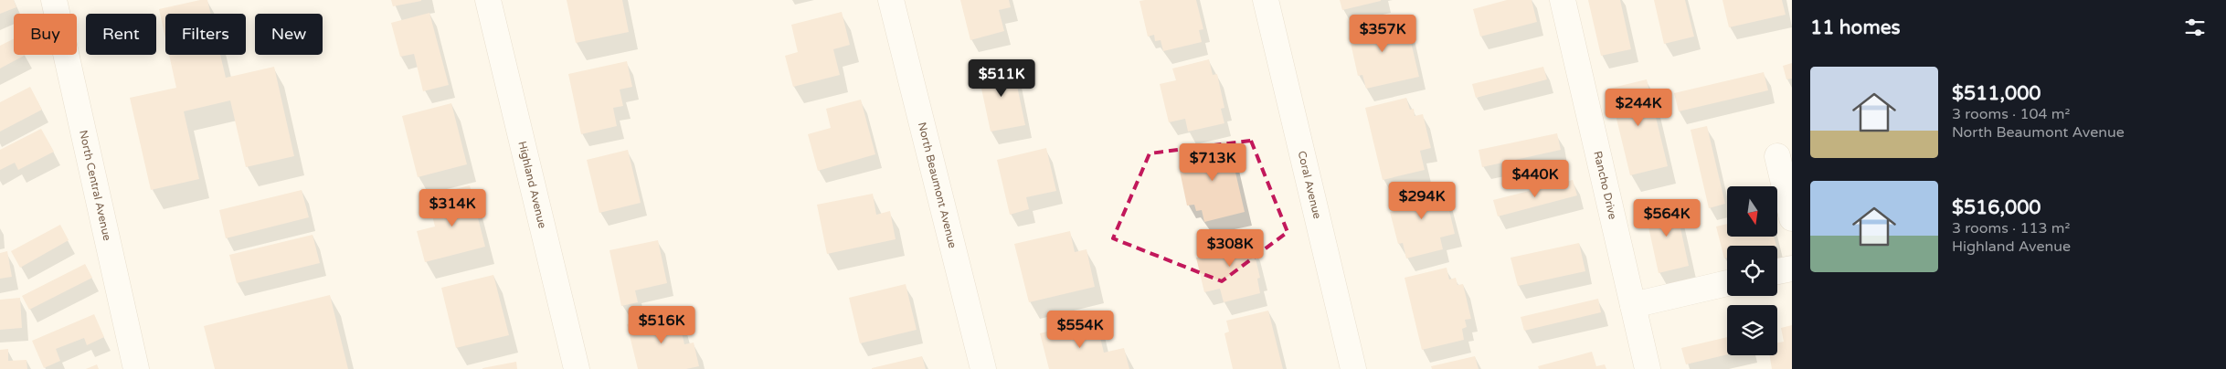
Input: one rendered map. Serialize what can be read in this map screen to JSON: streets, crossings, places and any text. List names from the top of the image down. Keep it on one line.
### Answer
{"streets":{"street":["North Central Avenue","Highland Avenue","North Beaumont Avenue","Coral Avenue","Rancho Drive"]},"north":"bottom","page":{"heading":"11 homes","chip":["Buy","Rent","Filters","New"],"price":["$357K","$511K","$244K","$713K","$440K","$294K","$314K","$564K","$308K","$516K","$554K"],"list":[{"name":"$511,000","note":"3 rooms · 104 m² · North Beaumont Avenue"},{"name":"$516,000","note":"3 rooms · 113 m² · Highland Avenue"}]}}
